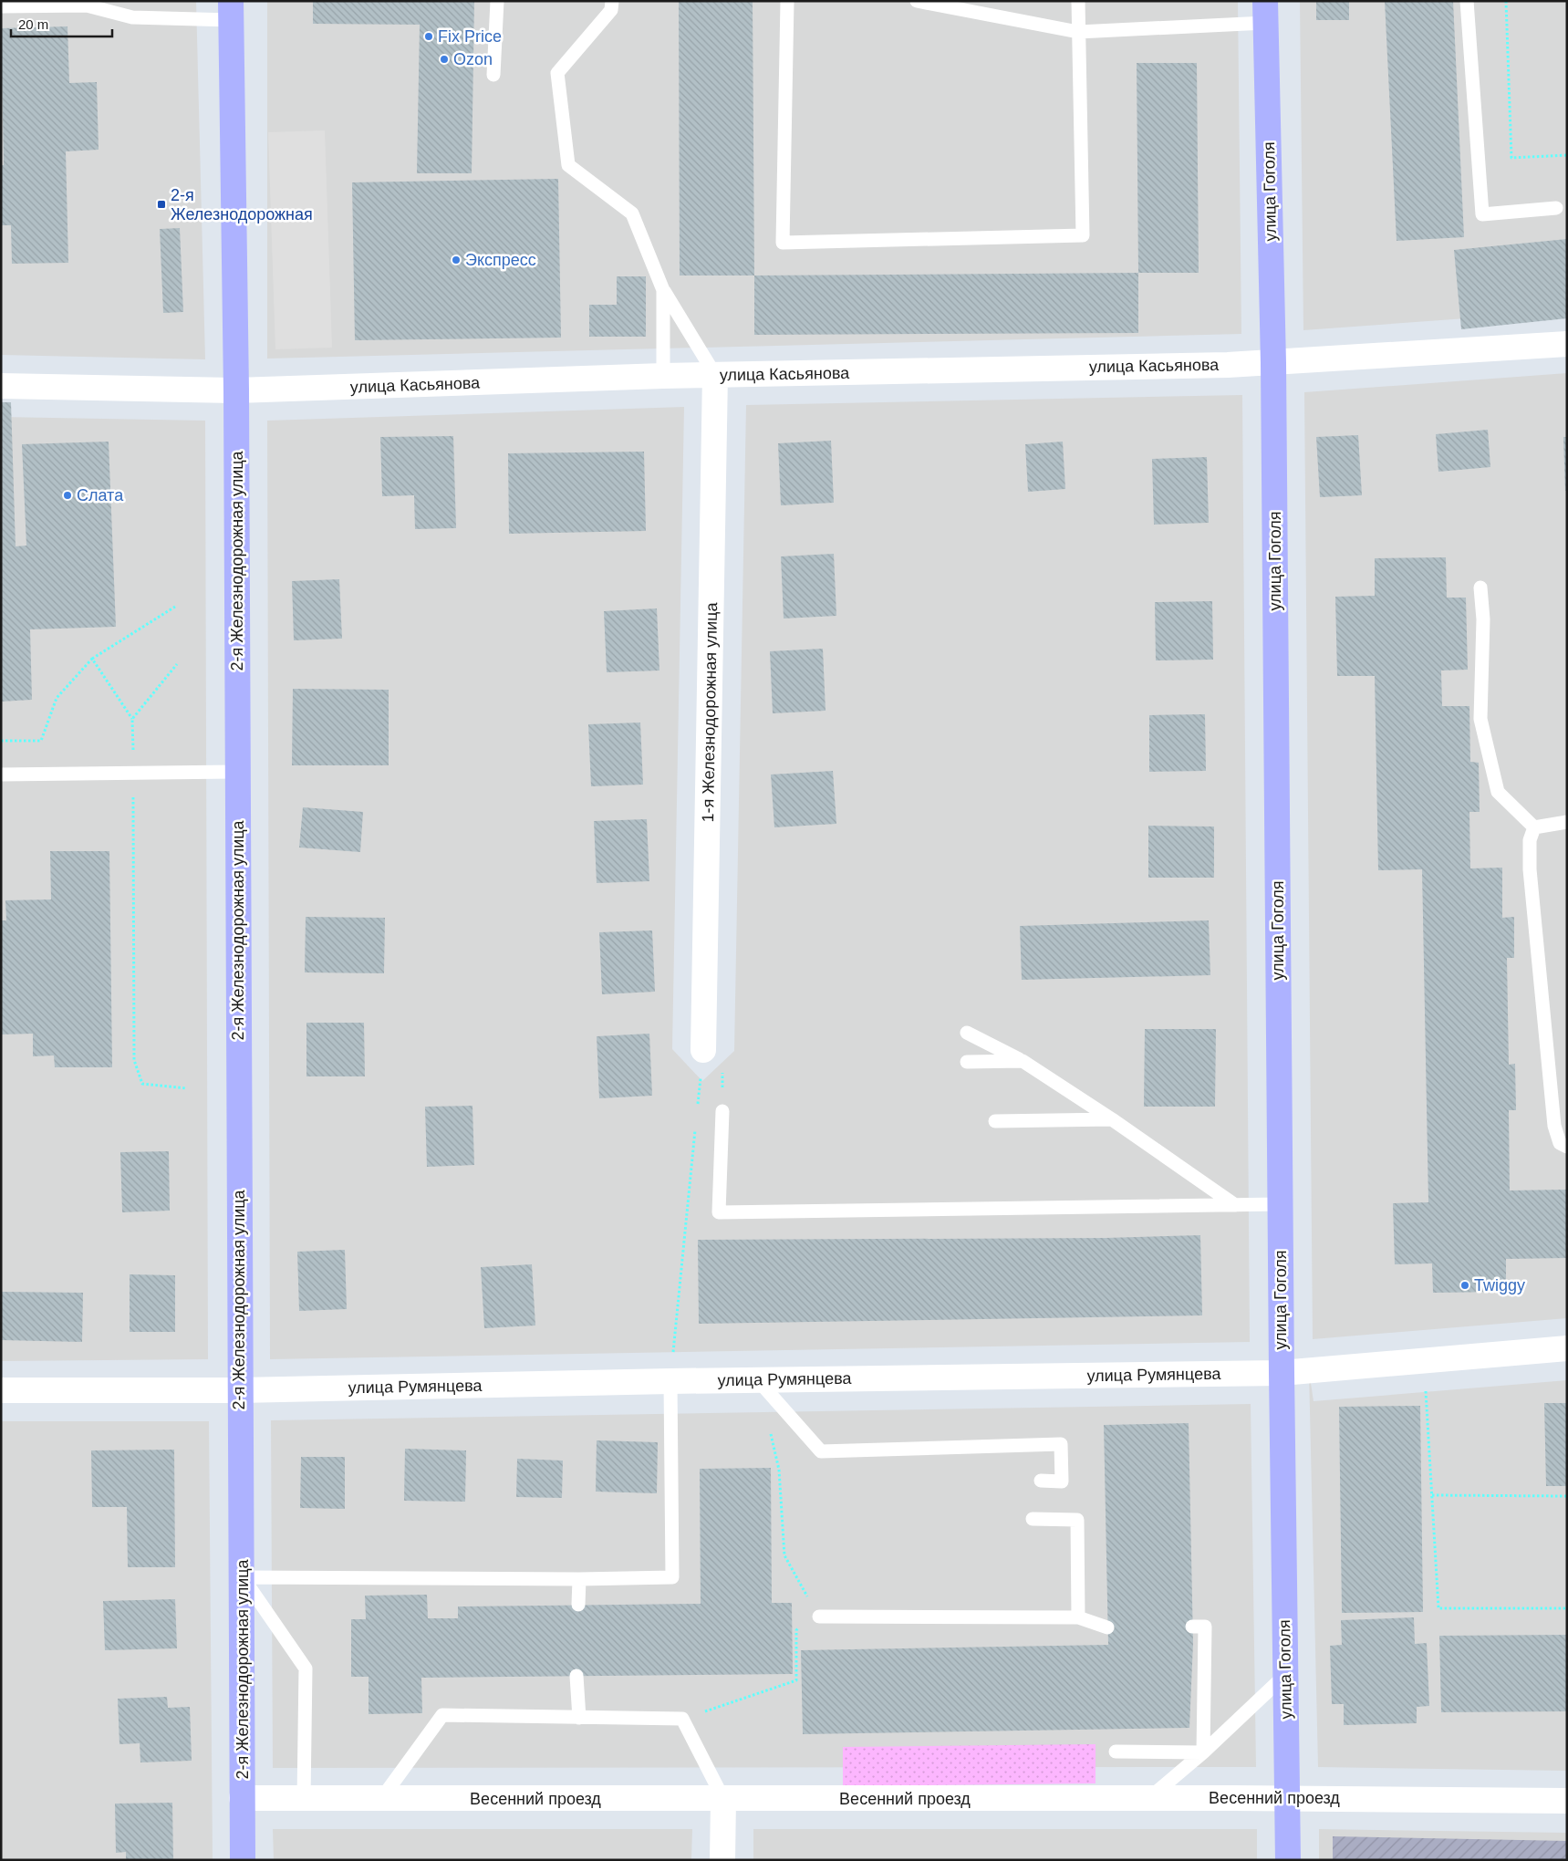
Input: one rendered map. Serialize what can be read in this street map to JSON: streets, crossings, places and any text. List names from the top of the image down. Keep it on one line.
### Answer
{"streets":{"main road":["улица Гоголя","2-я Железнодорожная улица"],"street":["улица Касьянова","1-я Железнодорожная улица","улица Румянцева","Весенний проезд"]},"crossings":[["улица Гоголя","улица Касьянова"],["улица Гоголя","улица Румянцева"],["улица Гоголя","Весенний проезд"],["улица Касьянова","2-я Железнодорожная улица"],["улица Касьянова","1-я Железнодорожная улица"],["2-я Железнодорожная улица","улица Румянцева"],["2-я Железнодорожная улица","Весенний проезд"]],"places":{"other":["Fix Price","Ozon","Экспресс","Слата","Twiggy"],"transit":["2-я Железнодорожная"]},"scale_bar":"20 m"}
